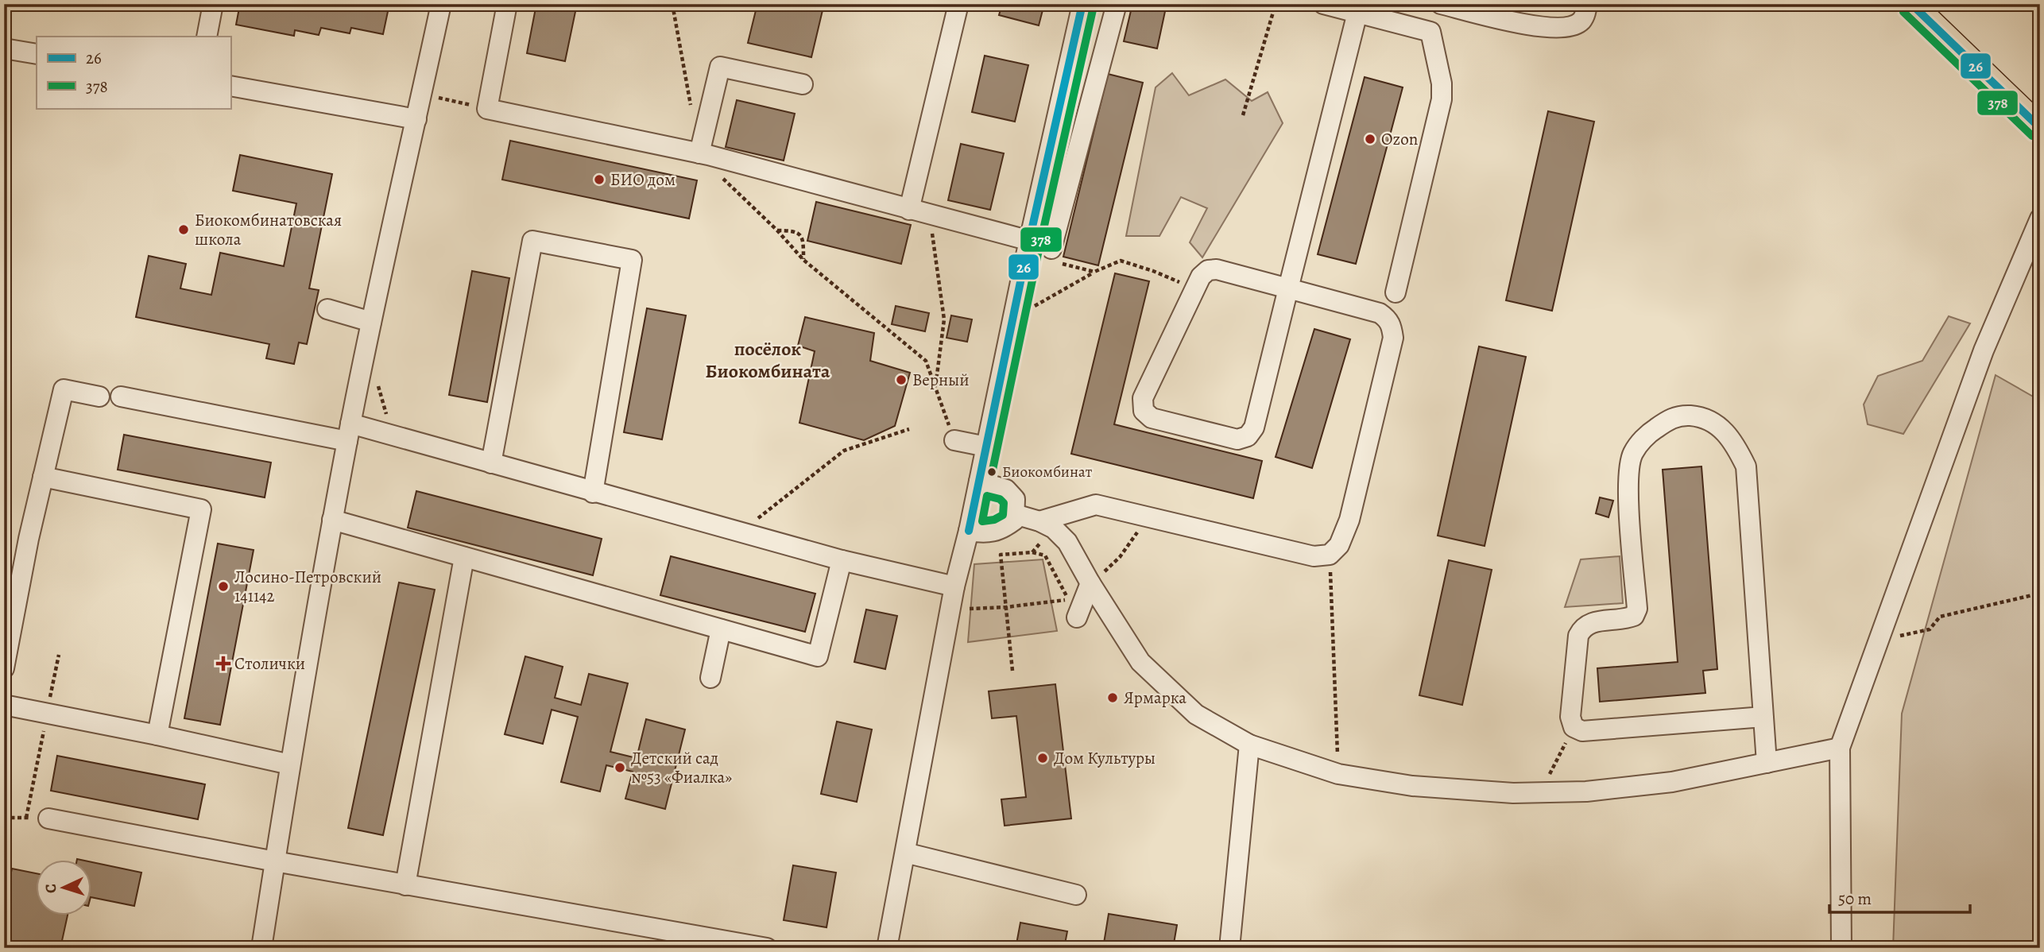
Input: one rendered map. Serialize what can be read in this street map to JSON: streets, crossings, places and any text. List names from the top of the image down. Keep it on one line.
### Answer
{"districts":["посёлок Биокомбината"],"places":{"other":["Ozon","БИО дом","Биокомбинатовская школа","Верный","Биокомбинат","Лосино-Петровский 141142","Ярмарка","Дом Культуры","Детский сад №53 «Фиалка»"],"health":["Столички"]},"lines":["transit line 26","transit line 378"],"legend":["26","378"],"scale_bar":"50 m","north":"left"}
